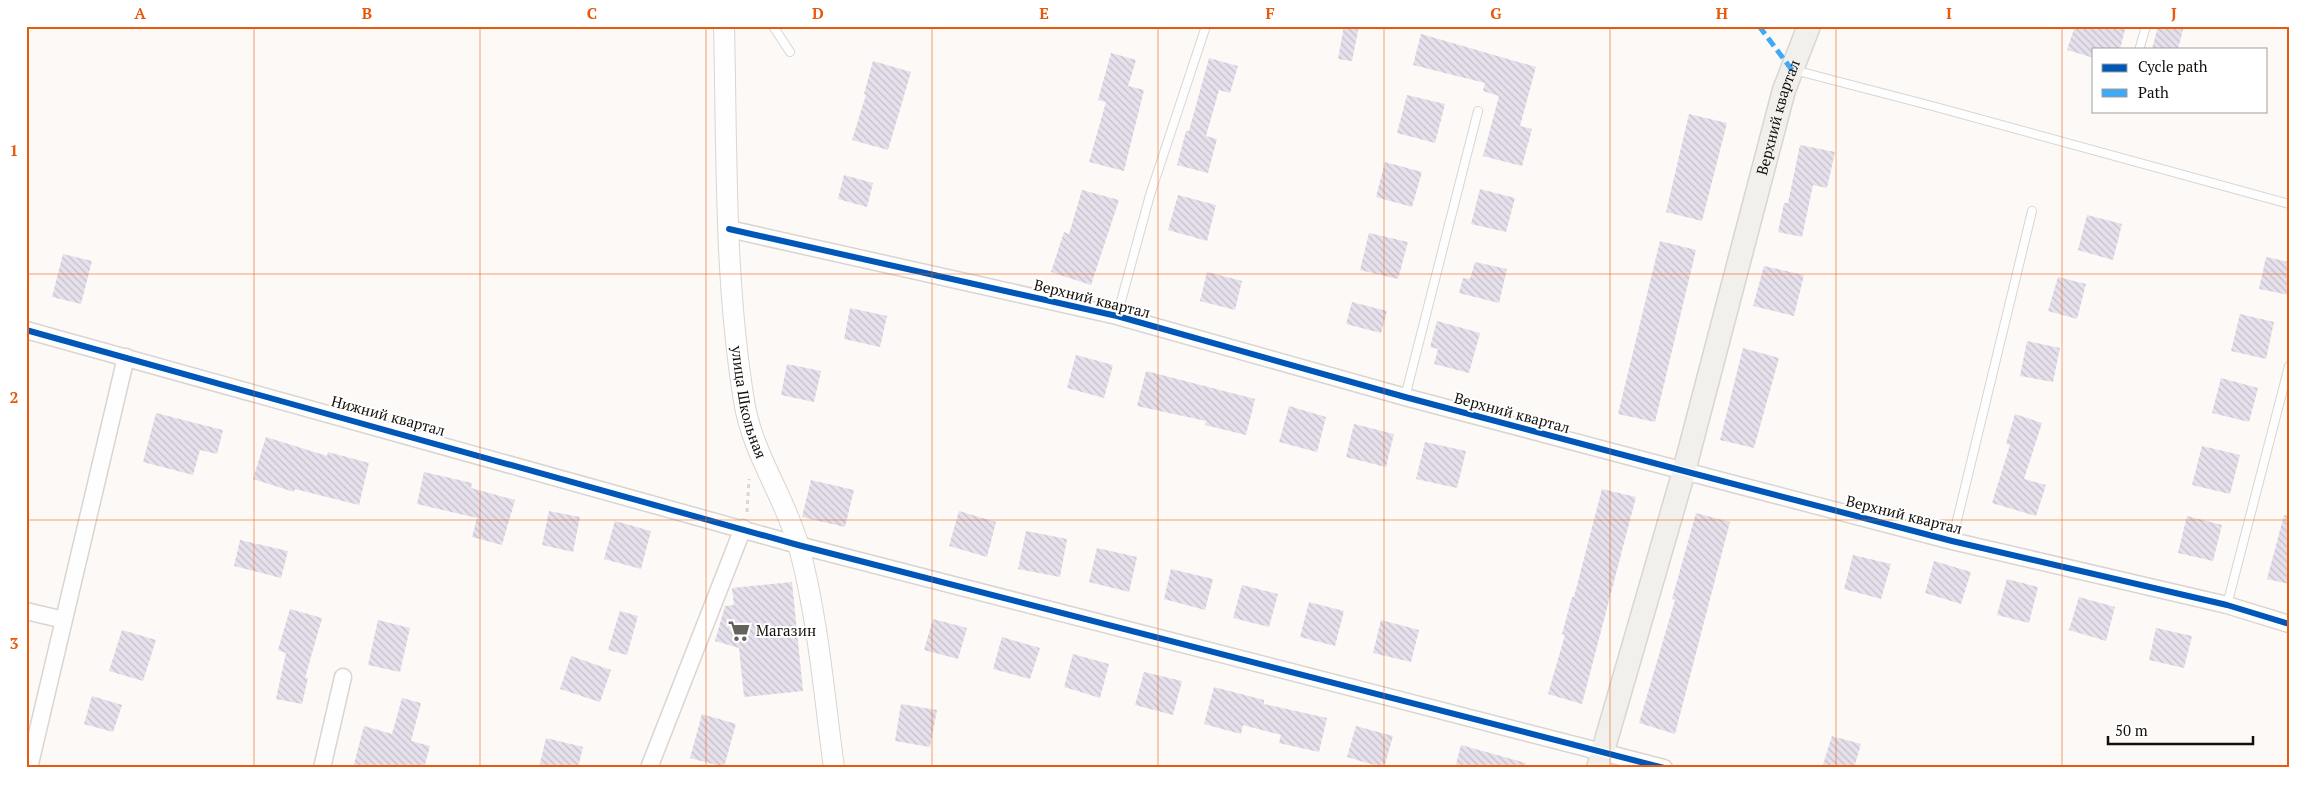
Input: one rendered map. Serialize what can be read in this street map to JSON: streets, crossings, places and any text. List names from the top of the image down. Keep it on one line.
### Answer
{"streets":{"main road":["Верхний квартал"],"street":["улица Школьная","Нижний квартал"]},"crossings":[["Верхний квартал","улица Школьная"],["улица Школьная","Нижний квартал"]],"places":{"supermarket":["Магазин"]},"legend":["Cycle path","Path"],"scale_bar":"50 m","grid":{"columns":["A","B","C","D","E","F","G","H","I","J"],"rows":["1","2","3"]}}
